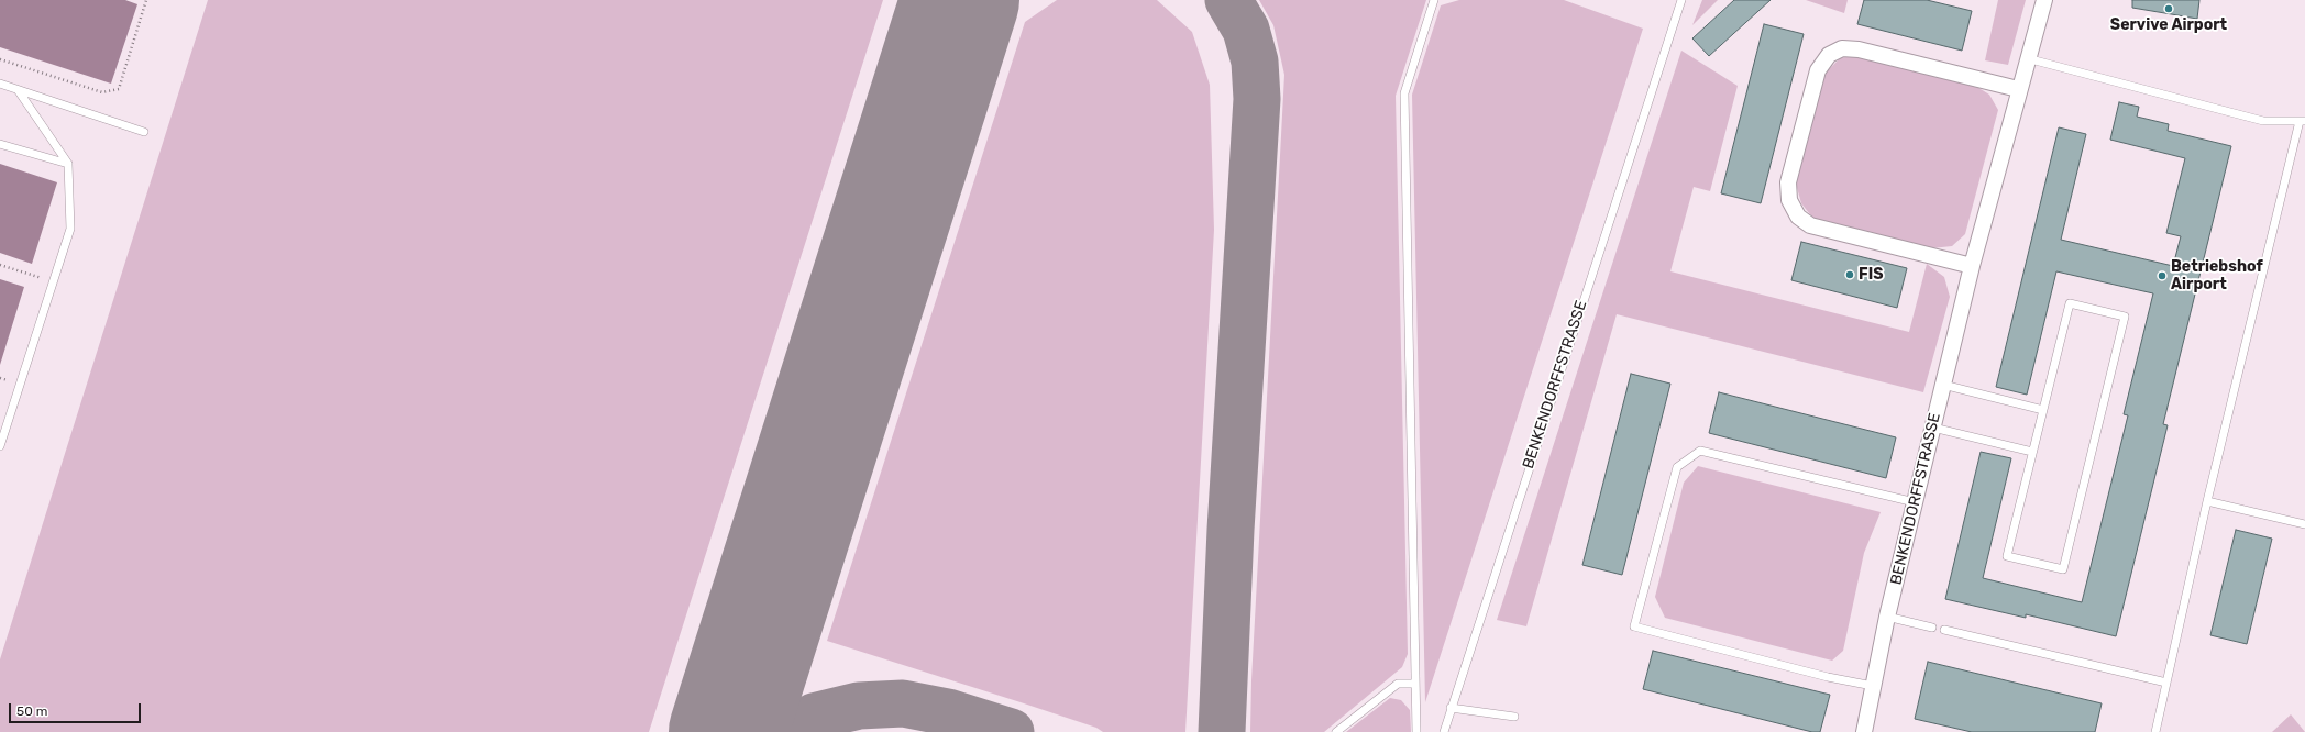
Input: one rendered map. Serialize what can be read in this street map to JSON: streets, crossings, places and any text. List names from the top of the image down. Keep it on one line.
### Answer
{"streets":{"street":["BENKENDORFFSTRASSE"]},"places":["Servive Airport","FIS","Betriebshof Airport"],"scale_bar":"50 m"}
